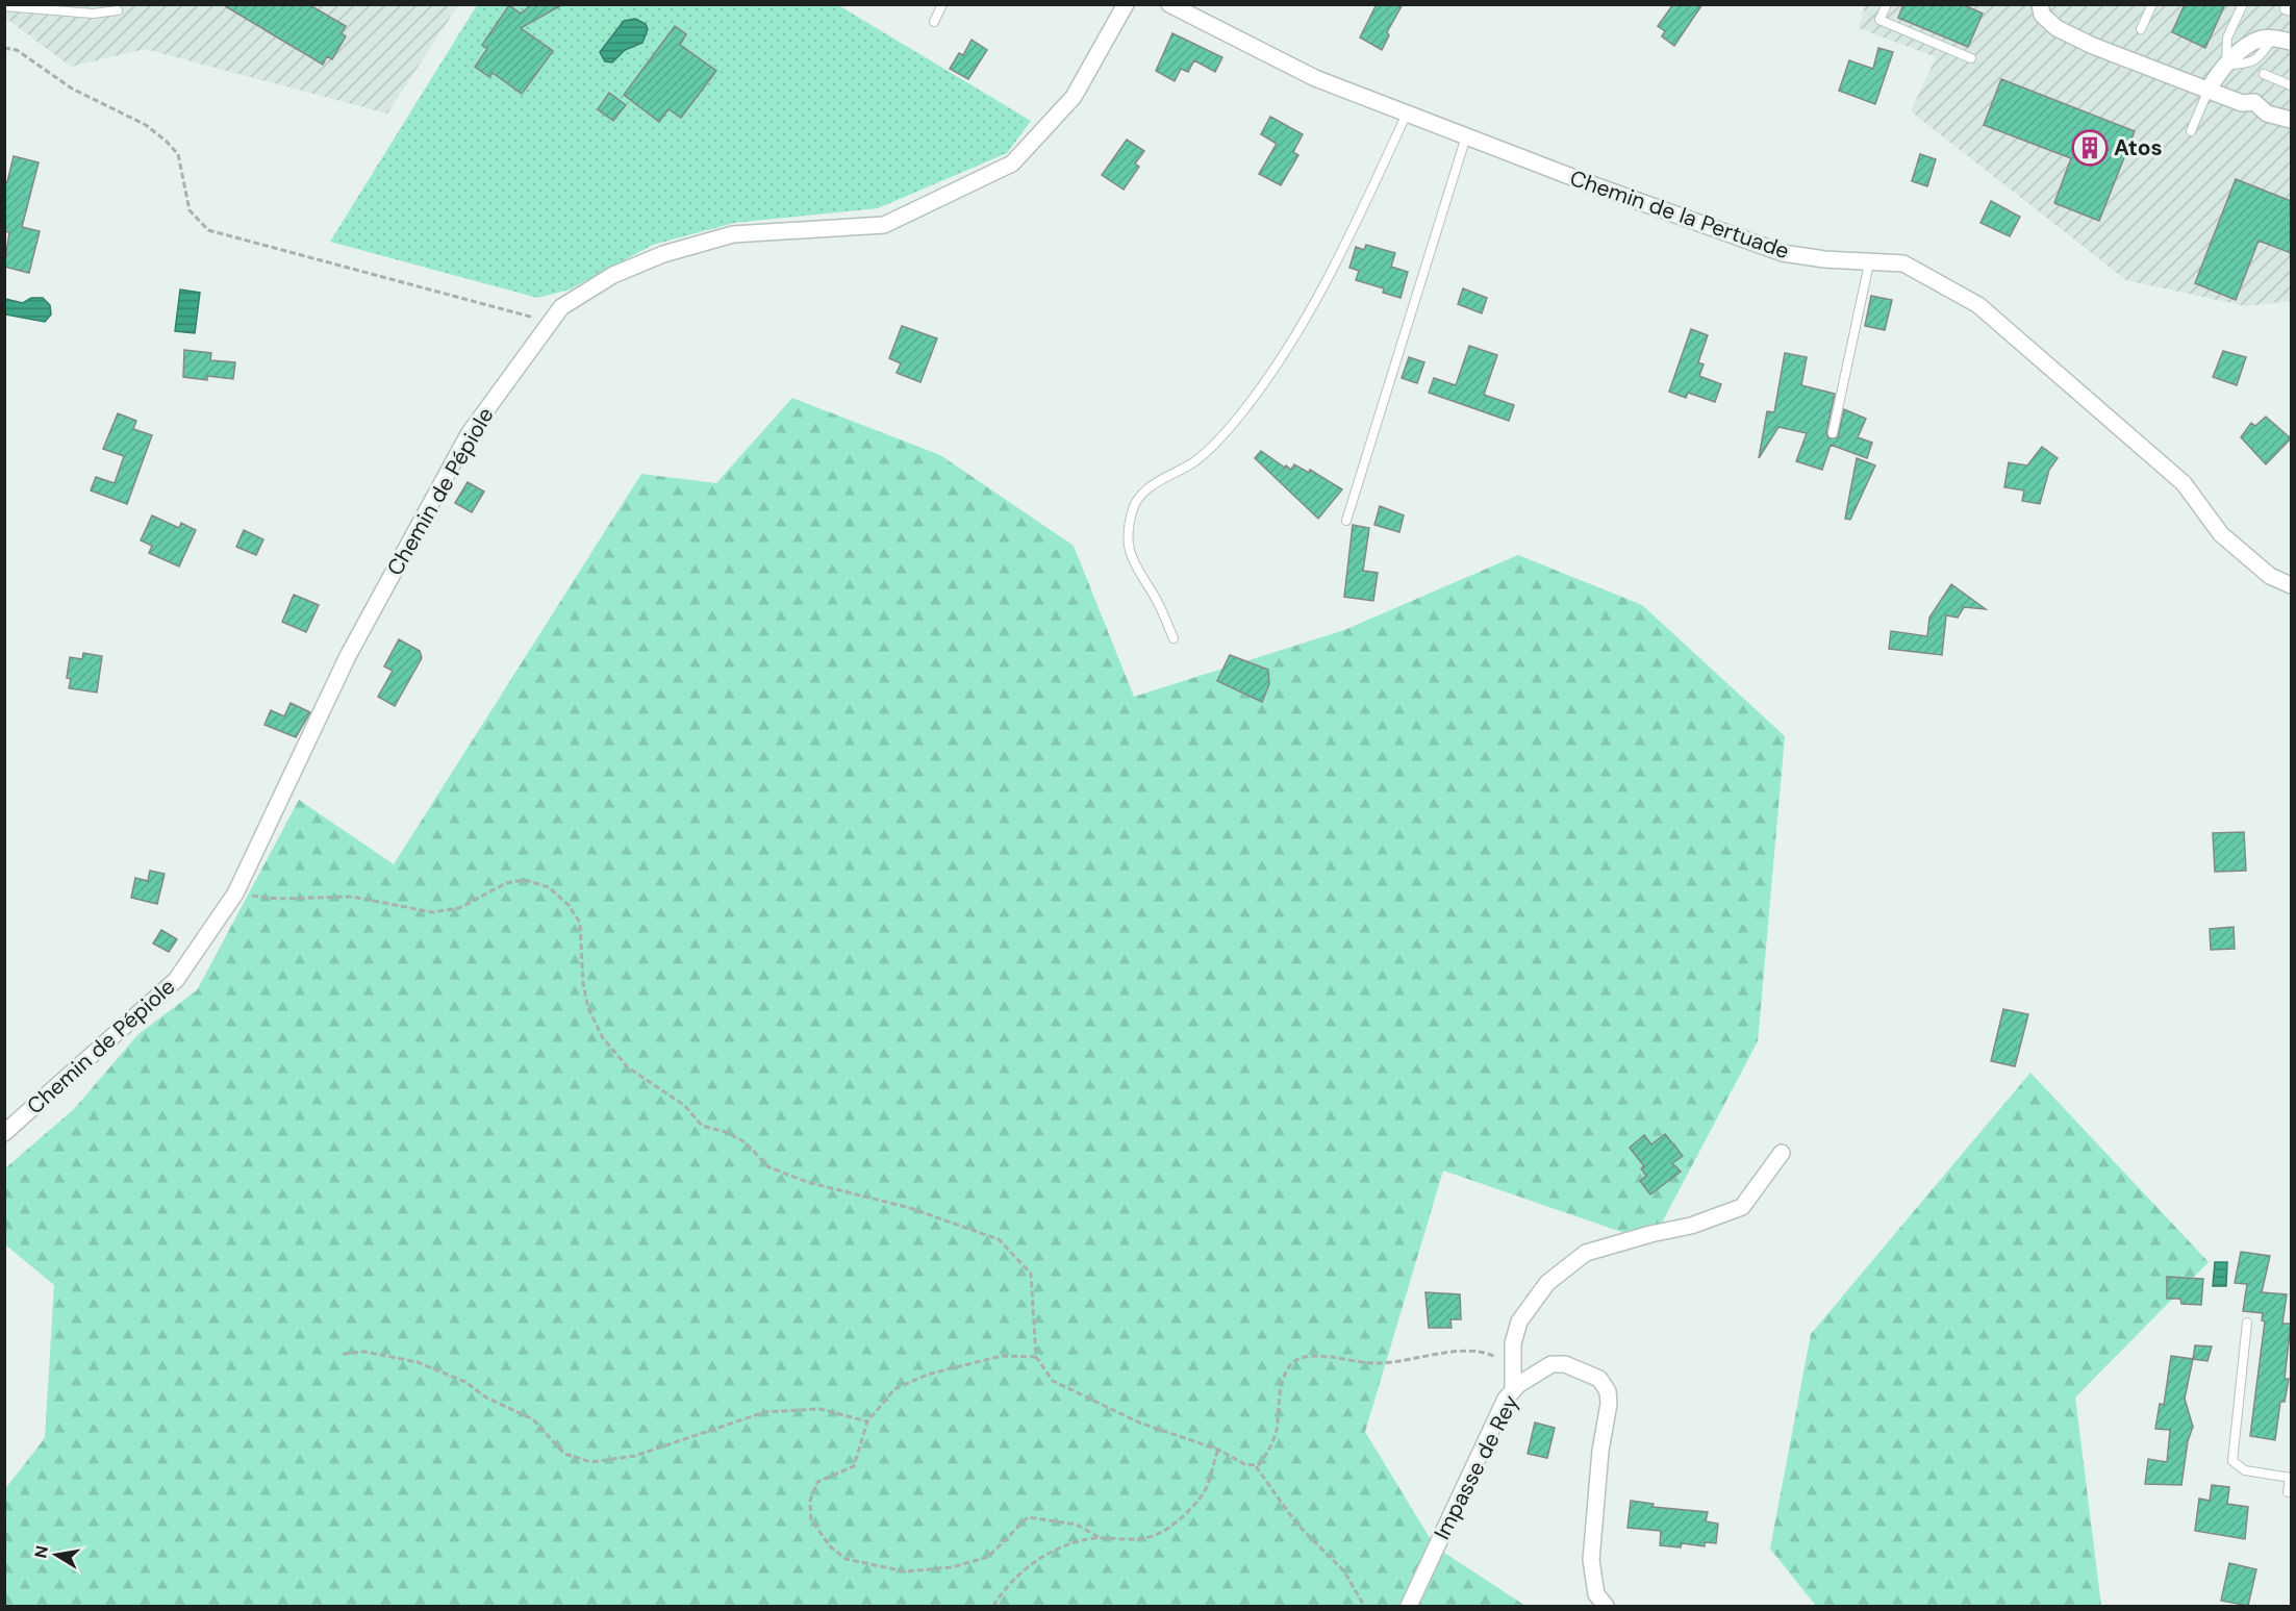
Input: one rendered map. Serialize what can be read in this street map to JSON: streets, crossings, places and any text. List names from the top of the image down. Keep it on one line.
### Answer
{"streets":{"street":["Chemin de la Pertuade","Chemin de Pépiole","Impasse de Rey"]},"places":{"building":["Atos"]},"north":"left"}
